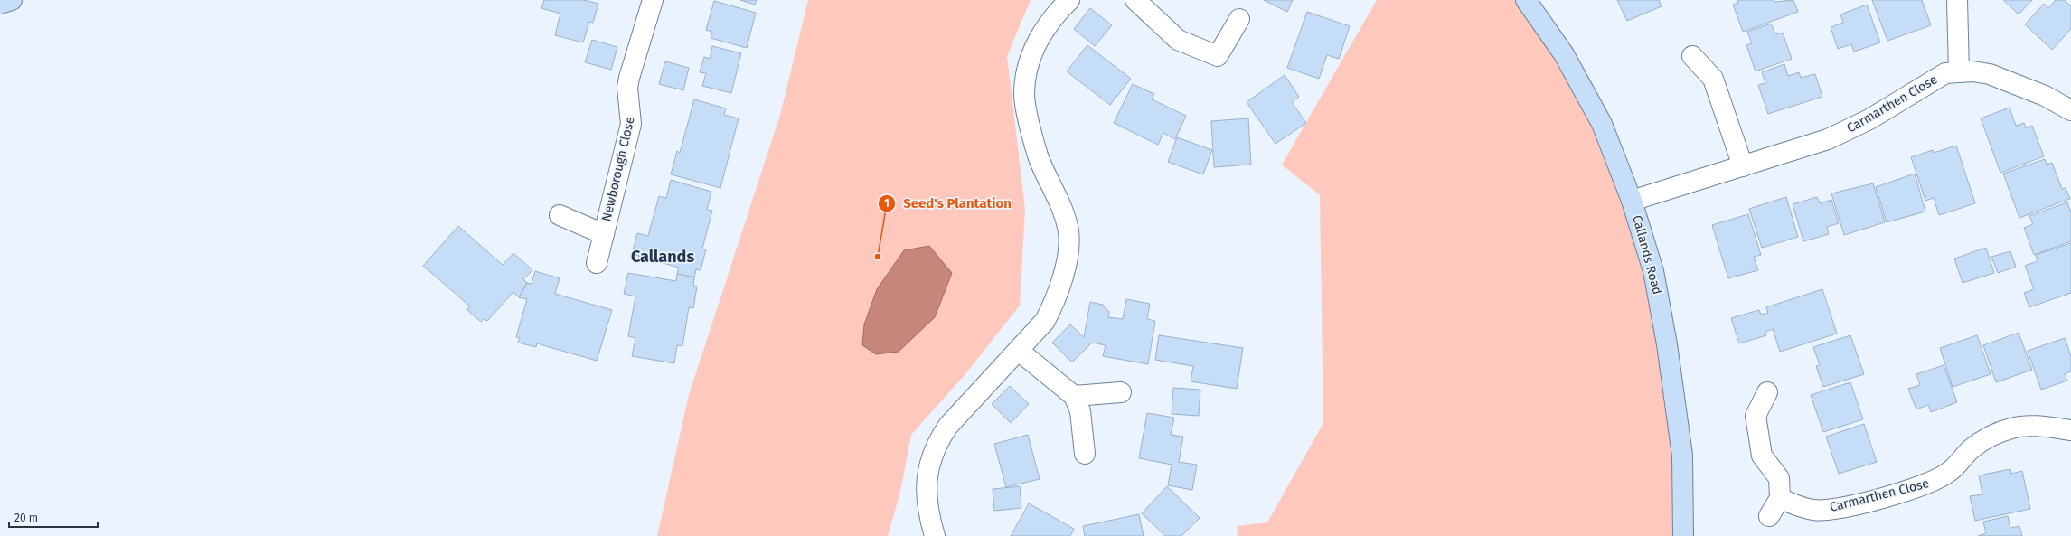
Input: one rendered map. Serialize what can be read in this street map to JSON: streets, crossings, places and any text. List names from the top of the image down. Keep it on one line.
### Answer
{"streets":{"street":["Carmarthen Close","Newborough Close","Callands Road"]},"crossings":[["Carmarthen Close","Callands Road"]],"districts":["Callands"],"places":["Seed's Plantation"],"scale_bar":"20 m"}
